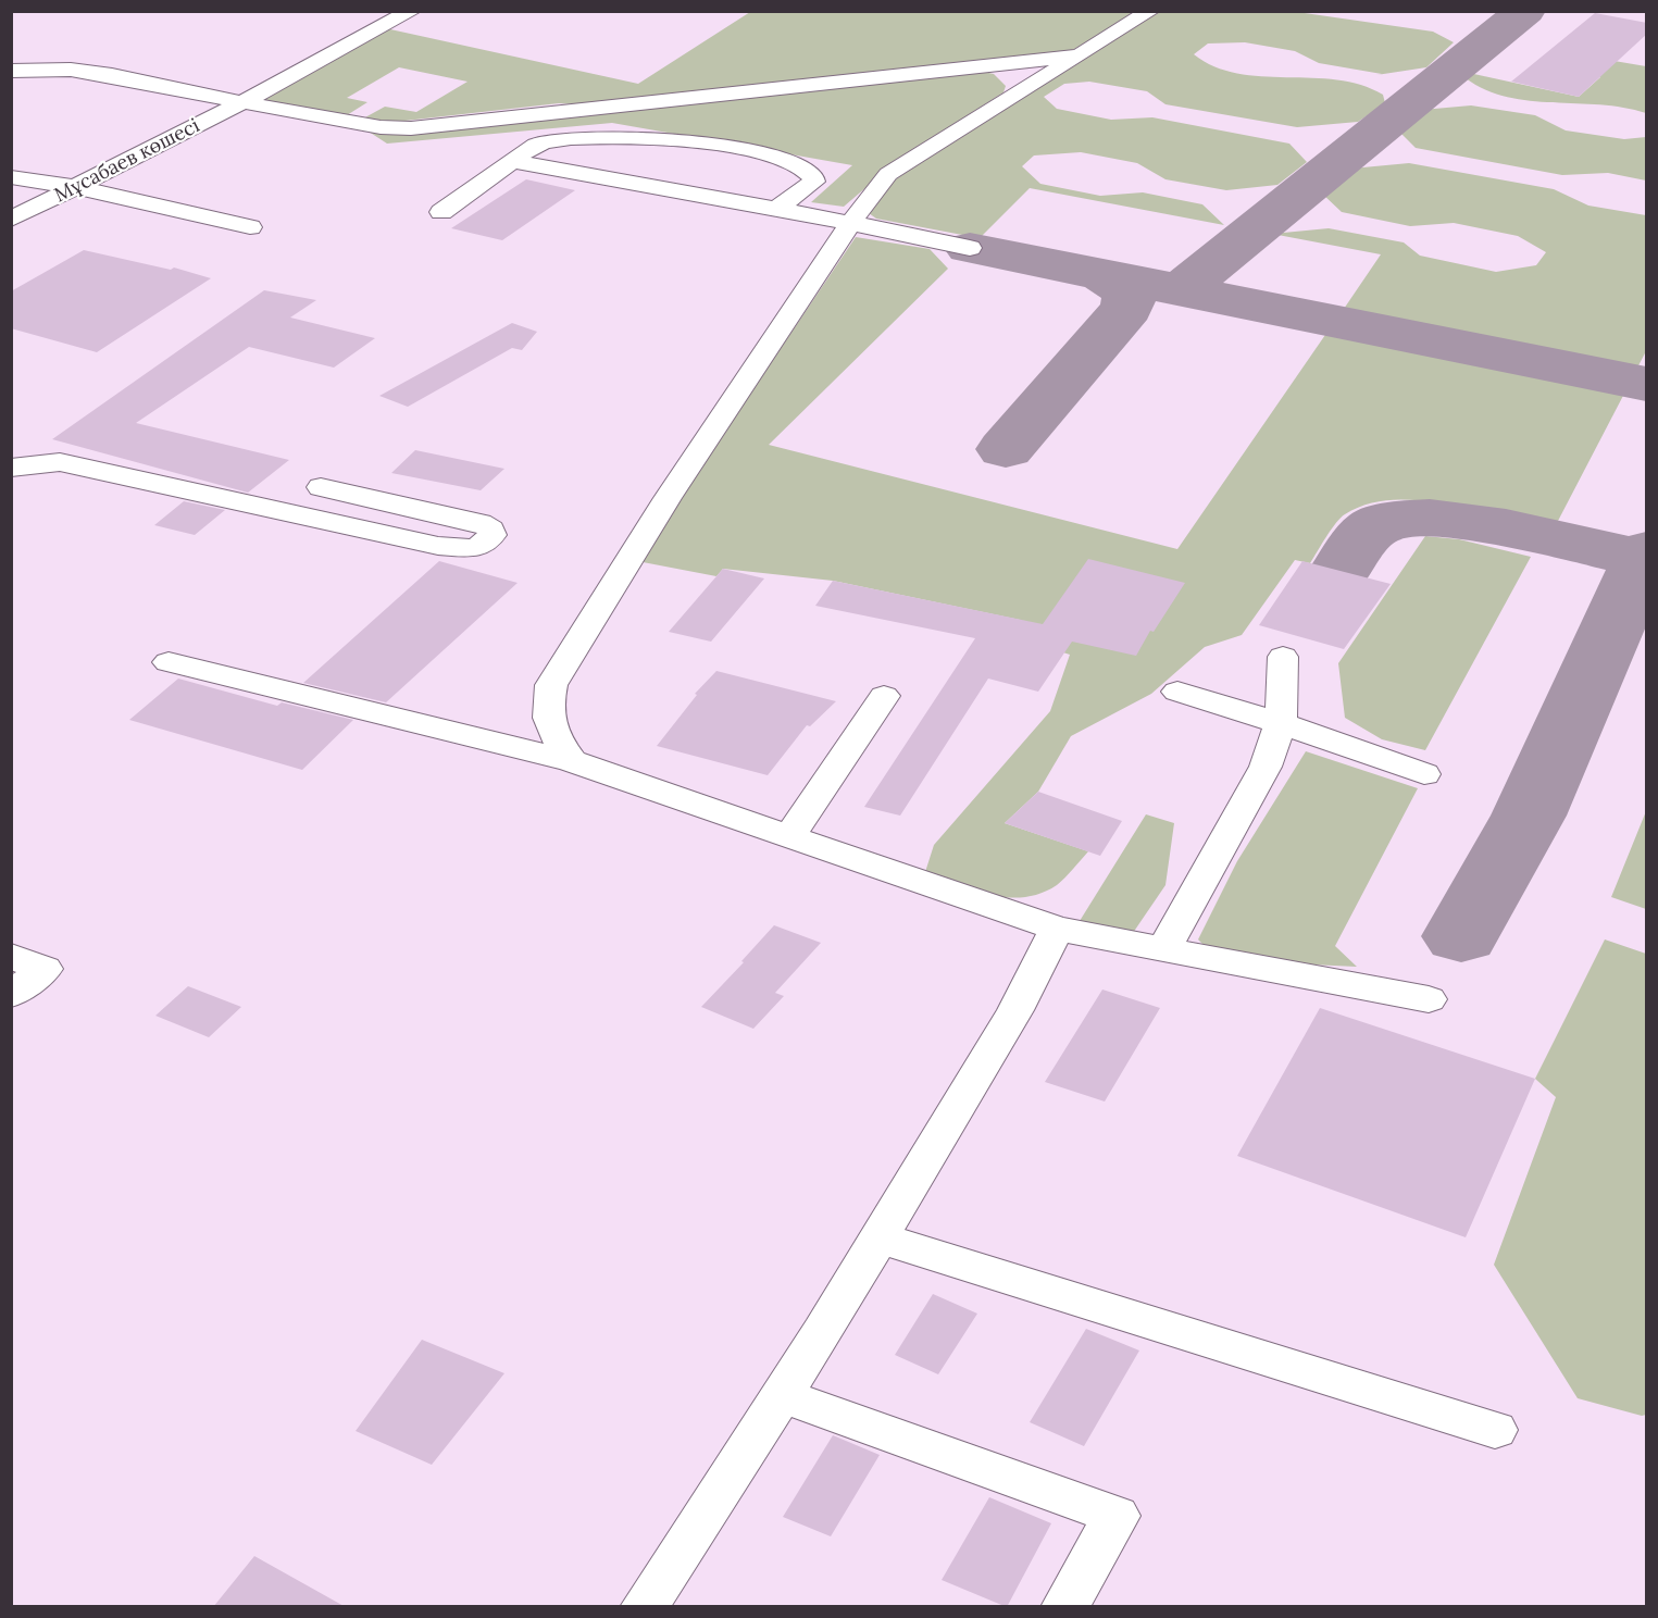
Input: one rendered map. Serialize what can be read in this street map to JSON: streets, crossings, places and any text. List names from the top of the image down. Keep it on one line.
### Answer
{"streets":{"street":["Мұсабаев көшесі"]}}
